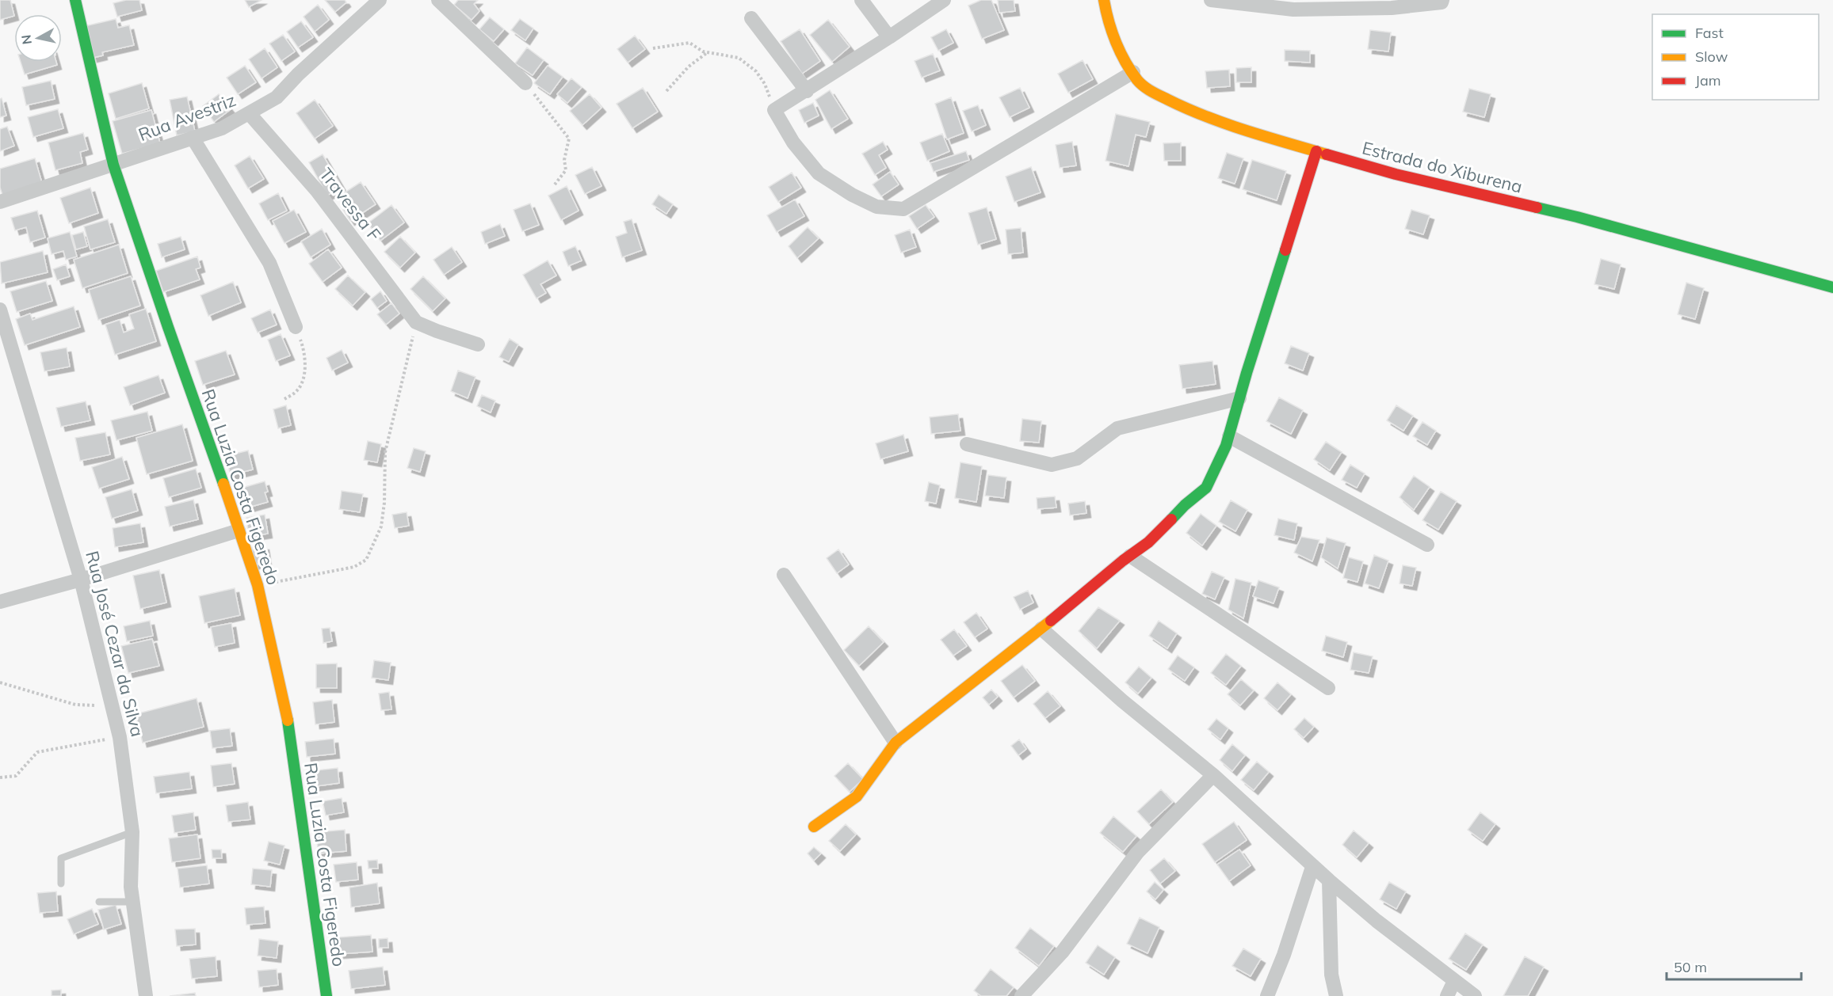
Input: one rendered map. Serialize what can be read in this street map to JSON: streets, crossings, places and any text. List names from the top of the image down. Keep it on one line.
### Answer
{"streets":{"street":["Rua Avestriz","Estrada do Xiburena","Travessa F","Rua Luzia Costa Figeredo","Rua José Cezar da Silva"]},"crossings":[["Rua Avestriz","Travessa F"],["Rua Avestriz","Rua Luzia Costa Figeredo"]],"legend":["Fast","Slow","Jam"],"scale_bar":"50 m","north":"left"}
